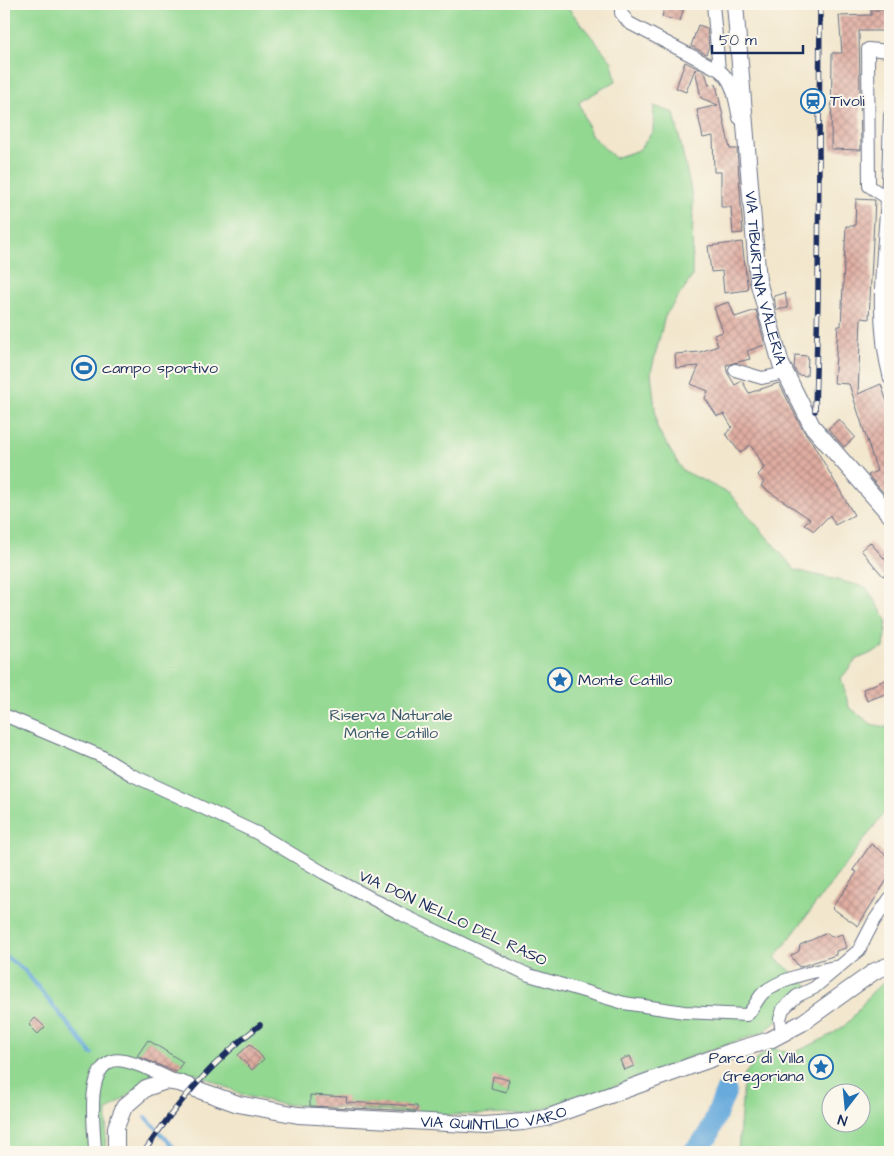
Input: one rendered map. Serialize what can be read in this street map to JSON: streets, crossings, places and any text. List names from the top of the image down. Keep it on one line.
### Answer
{"streets":{"main road":["VIA TIBURTINA VALERIA","VIA QUINTILIO VARO"],"street":["VIA DON NELLO DEL RASO"]},"parks":["Riserva Naturale Monte Catillo"],"places":{"station":["Tivoli"],"sports":["campo sportivo"],"place":["Monte Catillo","Parco di Villa Gregoriana"]},"scale_bar":"50 m","north":"bottom"}
